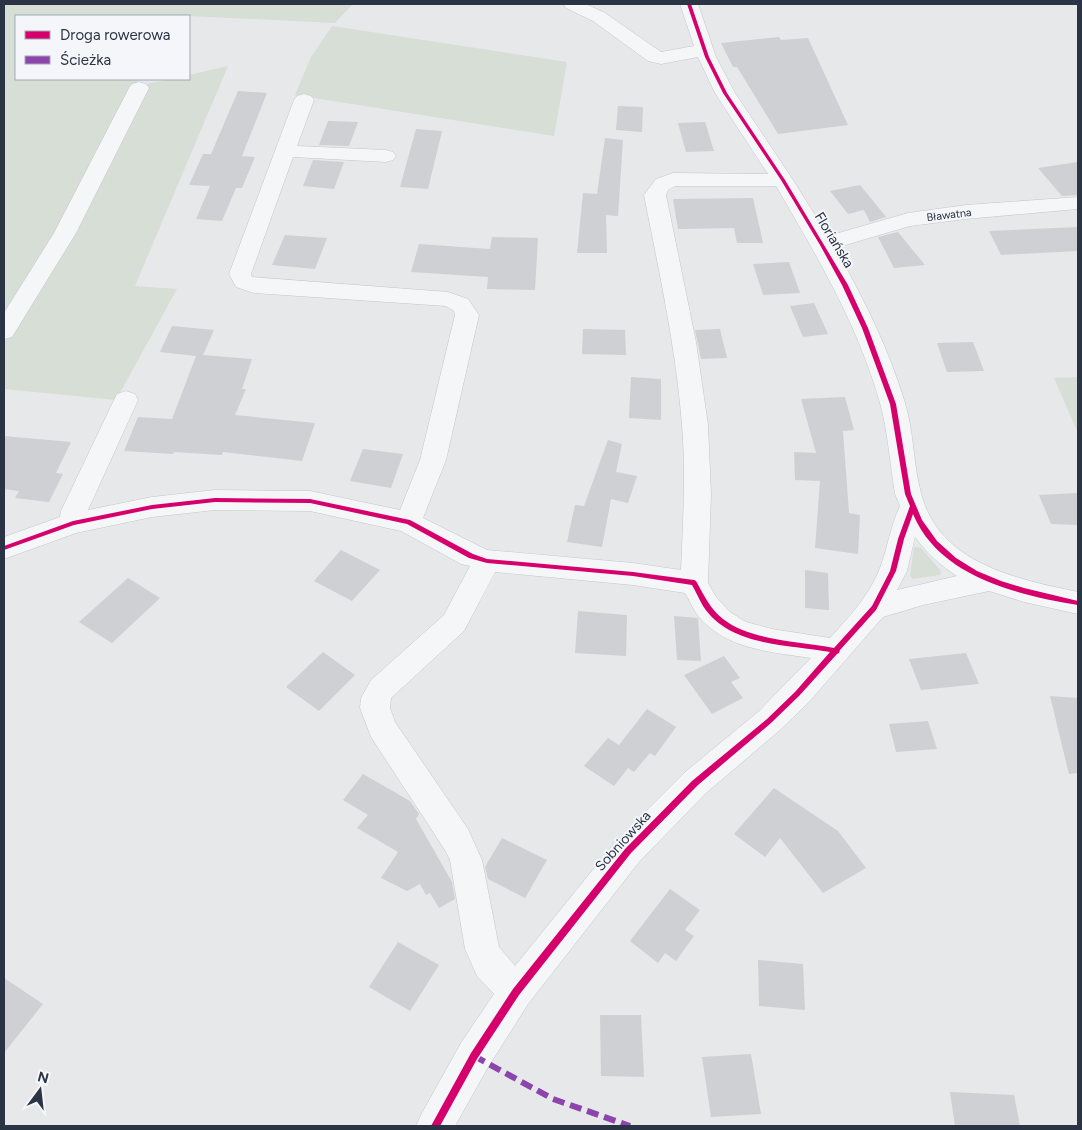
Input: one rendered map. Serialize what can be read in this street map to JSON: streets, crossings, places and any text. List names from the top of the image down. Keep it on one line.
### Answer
{"streets":{"street":["Bławatna","Floriańska","Sobniowska"]},"crossings":[["Bławatna","Floriańska"]],"legend":["Droga rowerowa","Ścieżka"],"north":"top"}
